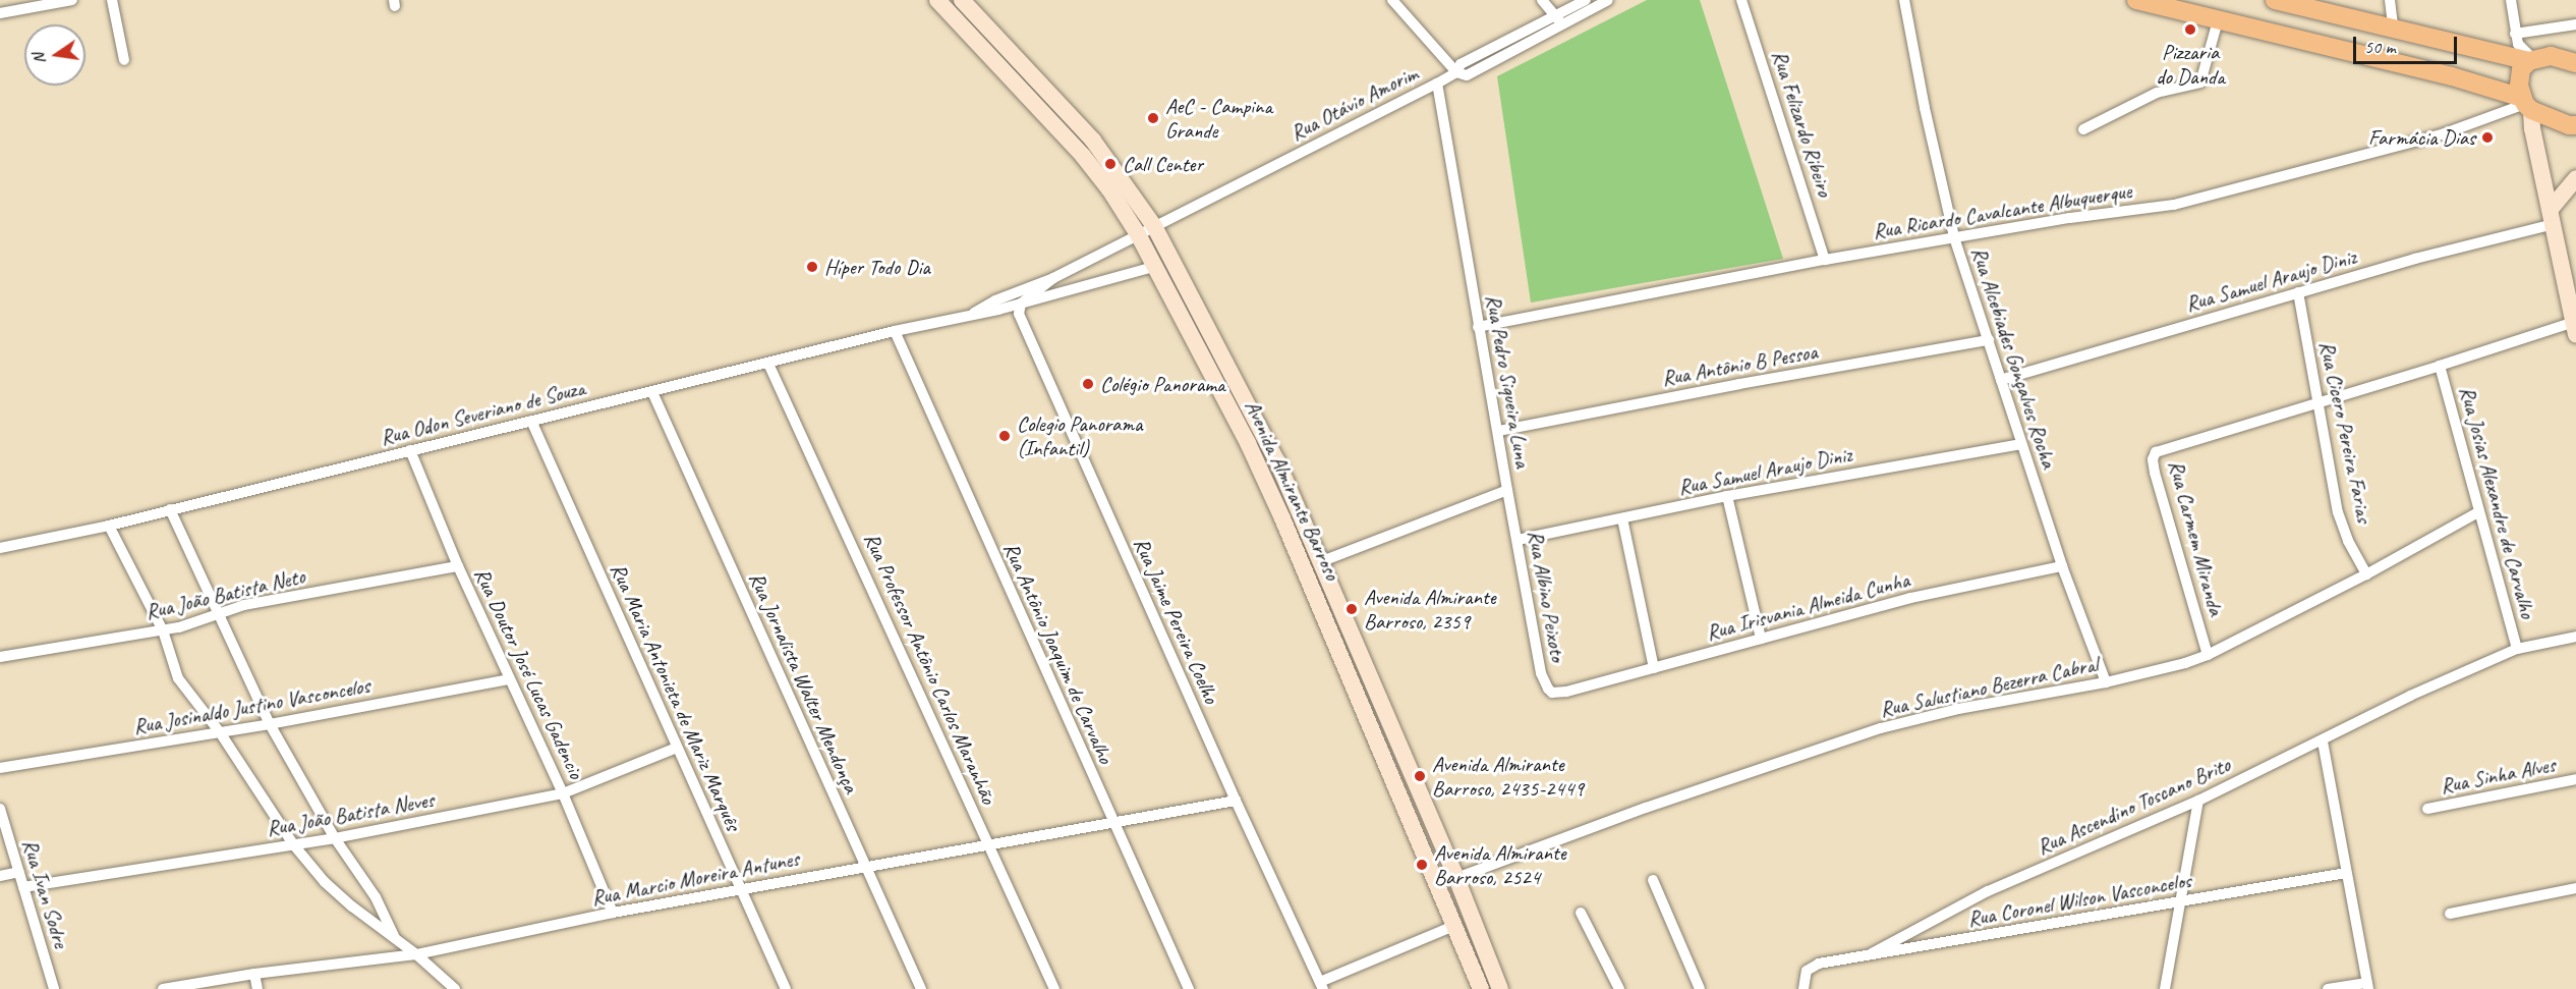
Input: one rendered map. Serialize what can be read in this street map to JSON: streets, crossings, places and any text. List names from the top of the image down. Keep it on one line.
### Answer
{"streets":{"main road":["Avenida Almirante Barroso"],"street":["Rua Otávio Amorim","Rua Felizardo Ribeiro","Rua Ricardo Cavalcante Albuquerque","Rua Samuel Araujo Diniz","Rua Alcebiades Gonçalves Rocha","Rua Antônio B Pessoa","Rua Pedro Siqueira Luna","Rua Odon Severiano de Souza","Rua Cicero Pereira Farias","Rua Josias Alexandre de Carvalho","Rua Carmem Miranda","Rua João Batista Neto","Rua Albino Peixoto","Rua Irisvania Almeida Cunha","Rua Jaime Pereira Coelho","Rua Antônio Joaquim de Carvalho","Rua Professor Antônio Carlos Maranhão","Rua Doutor José Lucas Gadencio","Rua Jornalista Walter Mendonça","Rua Salustiano Bezerra Cabral","Rua Maria Antonieta de Mariz Marquês","Rua Josinaldo Justino Vasconcelos","Rua Sinha Alves","Rua Ascendino Toscano Brito","Rua João Batista Neves","Rua Marcio Moreira Antunes","Rua Ivan Sodre","Rua Coronel Wilson Vasconcelos"]},"crossings":[["Rua Otávio Amorim","Rua Pedro Siqueira Luna"],["Rua Otávio Amorim","Rua Odon Severiano de Souza"],["Rua Otávio Amorim","Avenida Almirante Barroso"],["Rua Felizardo Ribeiro","Rua Ricardo Cavalcante Albuquerque"],["Rua Ricardo Cavalcante Albuquerque","Rua Alcebiades Gonçalves Rocha"],["Rua Ricardo Cavalcante Albuquerque","Rua Pedro Siqueira Luna"],["Rua Samuel Araujo Diniz","Rua Alcebiades Gonçalves Rocha"],["Rua Samuel Araujo Diniz","Rua Cicero Pereira Farias"],["Rua Samuel Araujo Diniz","Rua Albino Peixoto"],["Rua Alcebiades Gonçalves Rocha","Rua Antônio B Pessoa"],["Rua Alcebiades Gonçalves Rocha","Rua Irisvania Almeida Cunha"],["Rua Alcebiades Gonçalves Rocha","Rua Salustiano Bezerra Cabral"],["Rua Antônio B Pessoa","Rua Pedro Siqueira Luna"],["Rua Pedro Siqueira Luna","Avenida Almirante Barroso"],["Rua Pedro Siqueira Luna","Rua Albino Peixoto"],["Rua Odon Severiano de Souza","Avenida Almirante Barroso"],["Rua Odon Severiano de Souza","Rua Jaime Pereira Coelho"],["Rua Odon Severiano de Souza","Rua Antônio Joaquim de Carvalho"],["Rua Odon Severiano de Souza","Rua Professor Antônio Carlos Maranhão"],["Rua Odon Severiano de Souza","Rua Doutor José Lucas Gadencio"],["Rua Odon Severiano de Souza","Rua Jornalista Walter Mendonça"],["Rua Odon Severiano de Souza","Rua Maria Antonieta de Mariz Marquês"],["Rua Cicero Pereira Farias","Rua Carmem Miranda"],["Rua Cicero Pereira Farias","Rua Salustiano Bezerra Cabral"],["Avenida Almirante Barroso","Rua Salustiano Bezerra Cabral"],["Rua Josias Alexandre de Carvalho","Rua Salustiano Bezerra Cabral"],["Rua Josias Alexandre de Carvalho","Rua Ascendino Toscano Brito"],["Rua Carmem Miranda","Rua Salustiano Bezerra Cabral"],["Rua João Batista Neto","Rua Doutor José Lucas Gadencio"],["Rua Albino Peixoto","Rua Irisvania Almeida Cunha"],["Rua Jaime Pereira Coelho","Rua Marcio Moreira Antunes"],["Rua Antônio Joaquim de Carvalho","Rua Marcio Moreira Antunes"],["Rua Professor Antônio Carlos Maranhão","Rua Marcio Moreira Antunes"],["Rua Doutor José Lucas Gadencio","Rua Josinaldo Justino Vasconcelos"],["Rua Doutor José Lucas Gadencio","Rua João Batista Neves"],["Rua Doutor José Lucas Gadencio","Rua Marcio Moreira Antunes"],["Rua Jornalista Walter Mendonça","Rua Marcio Moreira Antunes"],["Rua Maria Antonieta de Mariz Marquês","Rua João Batista Neves"],["Rua Maria Antonieta de Mariz Marquês","Rua Marcio Moreira Antunes"],["Rua Ascendino Toscano Brito","Rua Coronel Wilson Vasconcelos"],["Rua João Batista Neves","Rua Ivan Sodre"]],"places":["Pizzaria do Danda","AeC - Campina Grande","Farmácia Dias","Call Center","Híper Todo Dia","Colégio Panorama","Colegio Panorama (Infantil)","Avenida Almirante Barroso, 2359","Avenida Almirante Barroso, 2435-2449","Avenida Almirante Barroso, 2524"],"scale_bar":"50 m","north":"left"}
